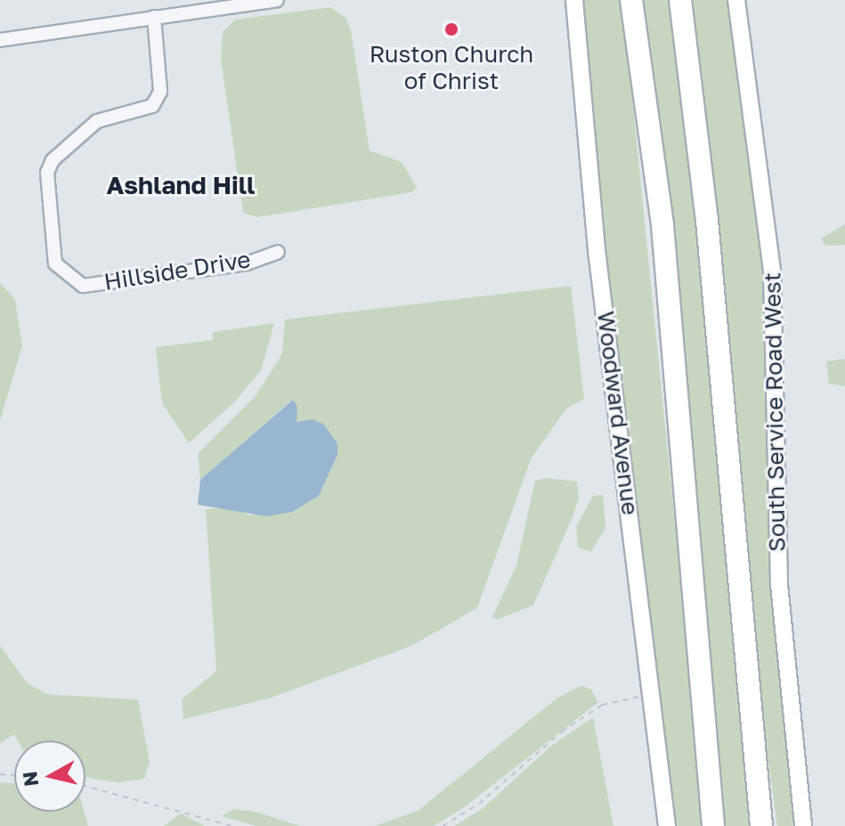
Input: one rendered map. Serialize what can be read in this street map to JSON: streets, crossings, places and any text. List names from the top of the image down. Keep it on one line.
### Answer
{"streets":{"main road":["South Service Road West","Woodward Avenue"],"street":["Hillside Drive"]},"districts":["Ashland Hill"],"places":["Ruston Church of Christ"],"north":"left"}
